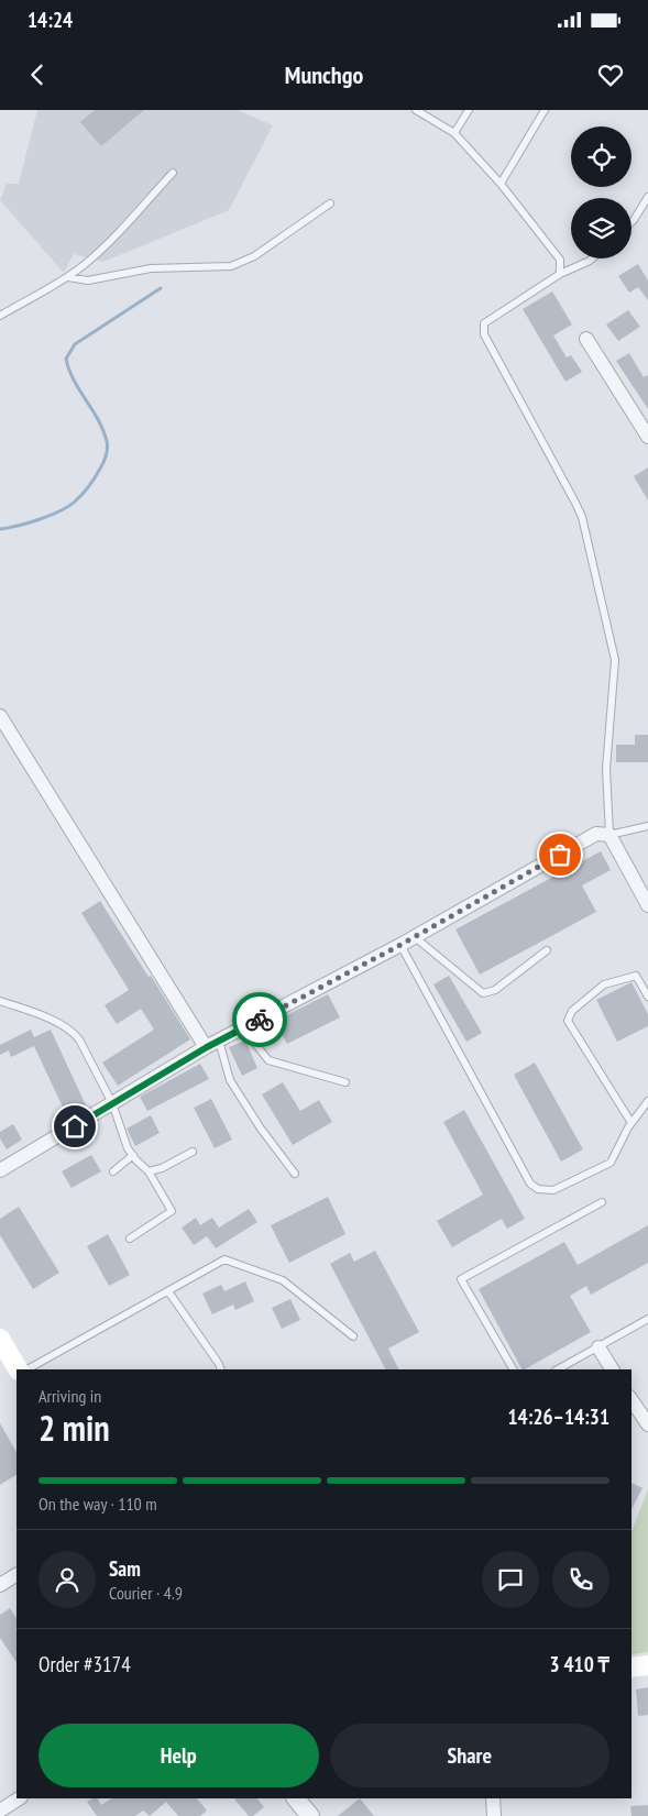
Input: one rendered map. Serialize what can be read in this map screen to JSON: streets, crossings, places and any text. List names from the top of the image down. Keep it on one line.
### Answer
{"page":{"status":"14:24","header":"Munchgo","heading":["2 min","Arriving in","14:26–14:31"],"panel":["Sam","Courier · 4.9","Order #3174","3 410 ₸"],"bar":"On the way · 110 m","buttons":["Help","Share"]}}
